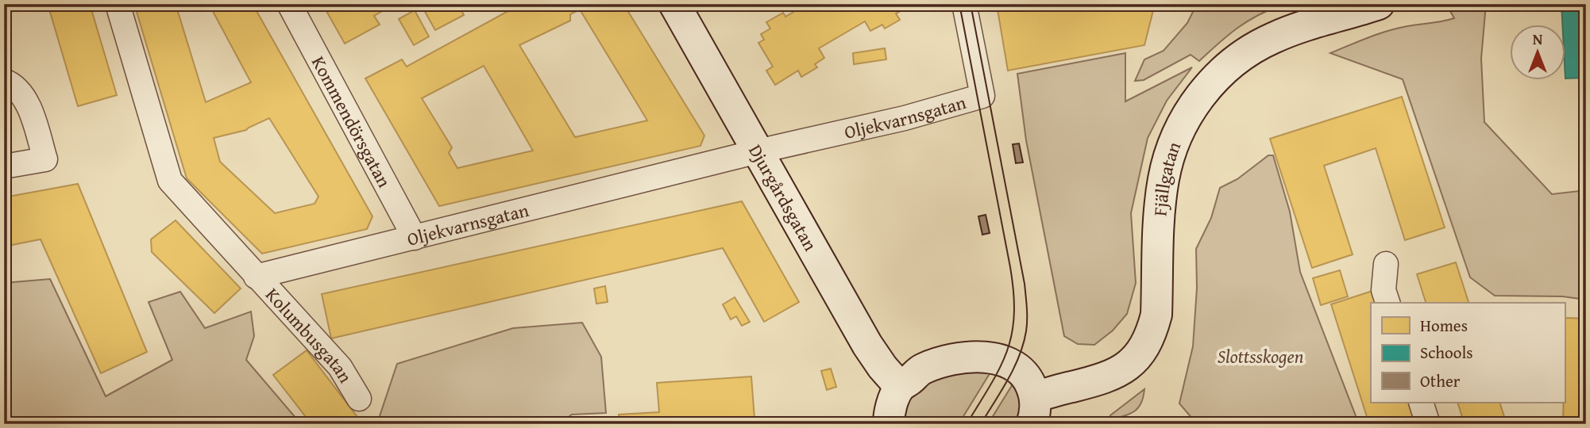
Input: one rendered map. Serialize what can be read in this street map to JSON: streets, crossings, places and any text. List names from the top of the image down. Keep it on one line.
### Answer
{"streets":{"street":["Oljekvarnsgatan","Kommendörsgatan","Fjällgatan","Djurgårdsgatan","Kolumbusgatan"]},"crossings":[["Oljekvarnsgatan","Kommendörsgatan"],["Oljekvarnsgatan","Djurgårdsgatan"],["Oljekvarnsgatan","Kolumbusgatan"]],"parks":["Slottsskogen"],"legend":["Homes","Schools","Other"],"north":"top"}
